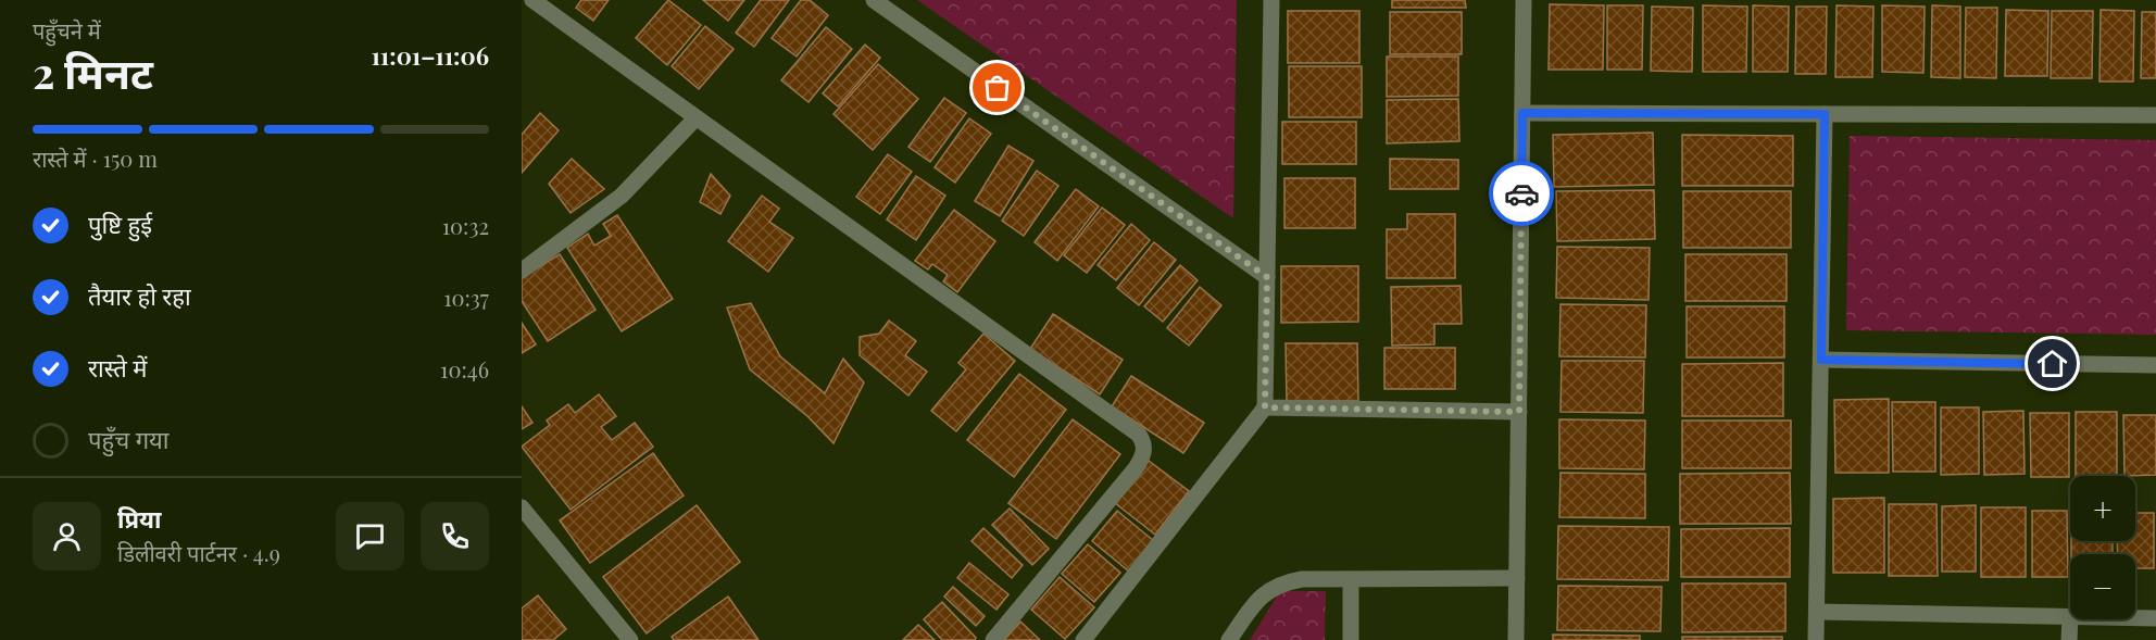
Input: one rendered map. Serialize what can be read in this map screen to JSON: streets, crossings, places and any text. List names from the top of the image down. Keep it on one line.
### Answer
{"page":{"heading":["2 मिनट","पहुँचने में","11:01–11:06"],"panel":["प्रिया","डिलीवरी पार्टनर · 4.9"],"bar":"रास्ते में · 150 m","list":[["पुष्टि हुई","10:32"],["तैयार हो रहा","10:37"],["रास्ते में","10:46"],"पहुँच गया"],"map_buttons":["+","−"]}}
